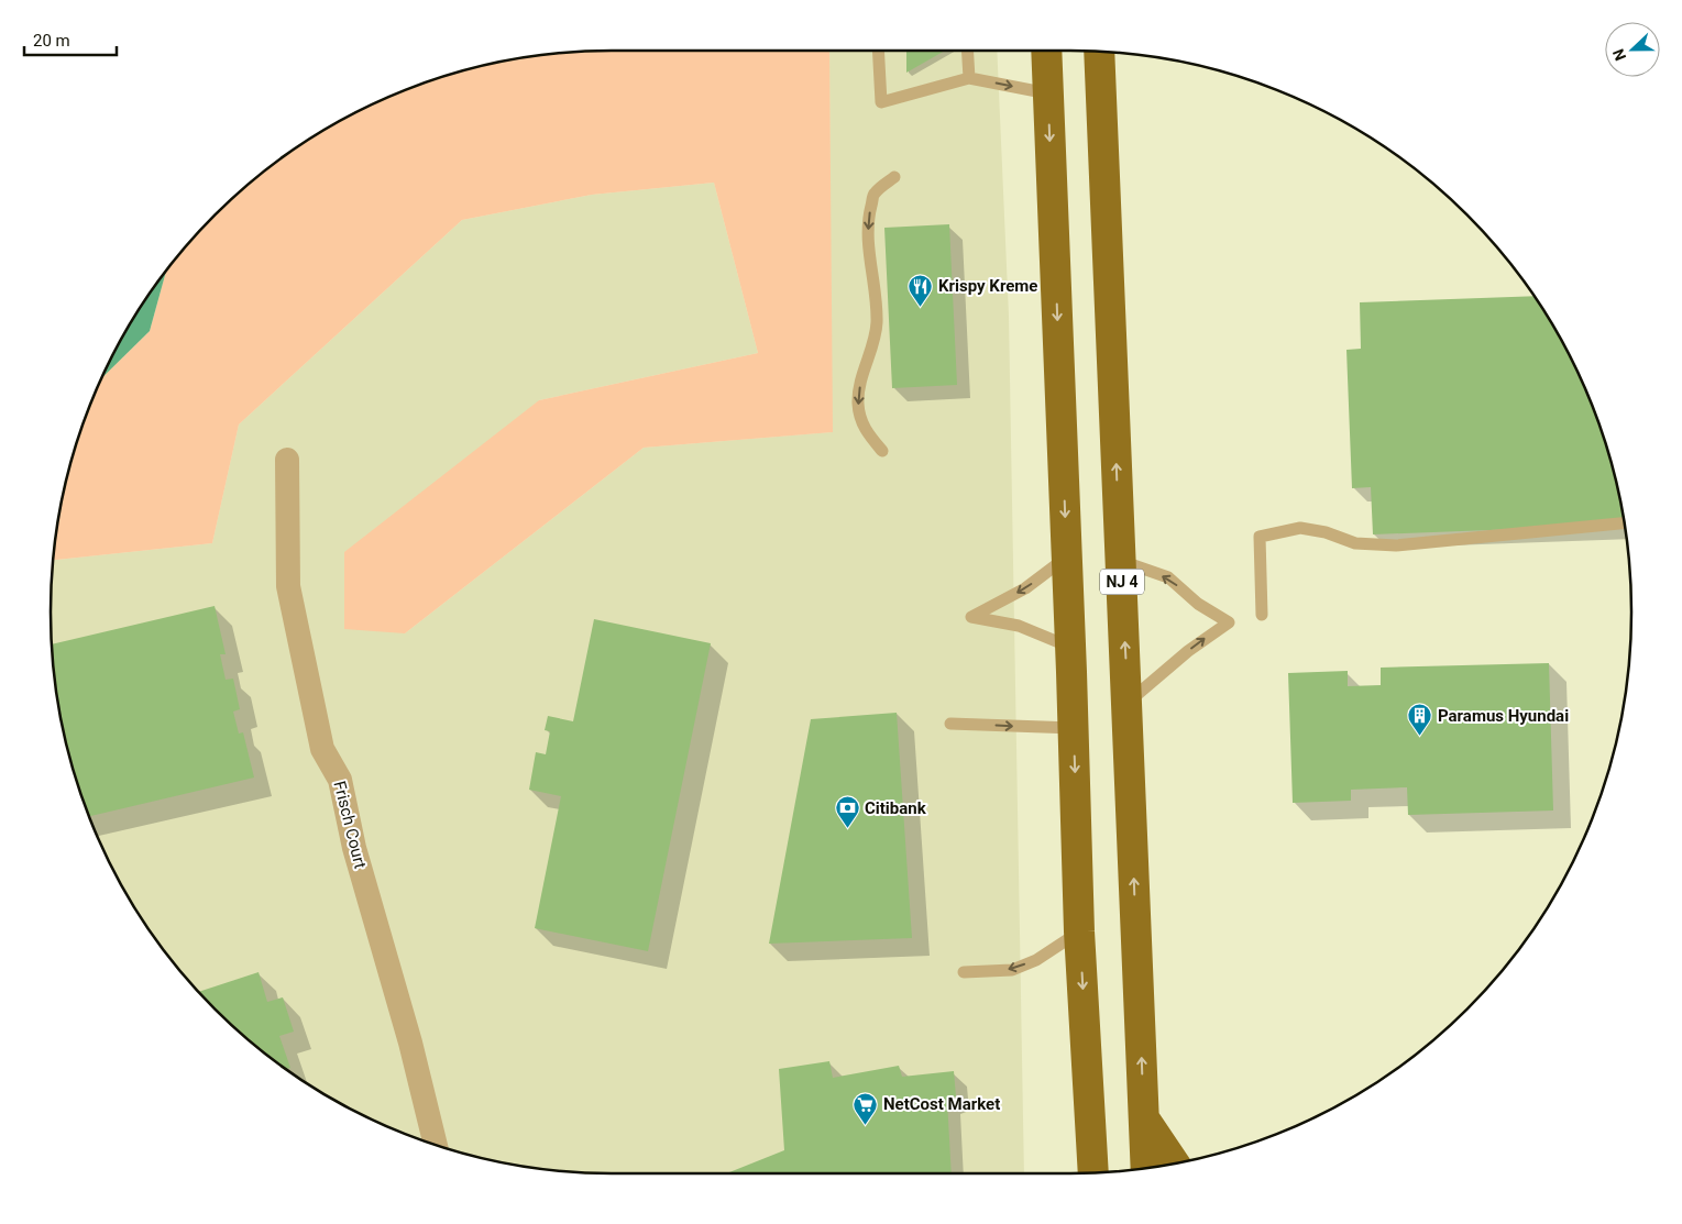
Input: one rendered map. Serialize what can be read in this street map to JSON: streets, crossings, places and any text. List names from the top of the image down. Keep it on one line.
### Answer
{"streets":{"highway":["NJ 4"],"street":["Frisch Court"]},"places":{"restaurant":["Krispy Kreme"],"building":["Paramus Hyundai"],"bank":["Citibank"],"supermarket":["NetCost Market"]},"scale_bar":"20 m","north":"left"}
